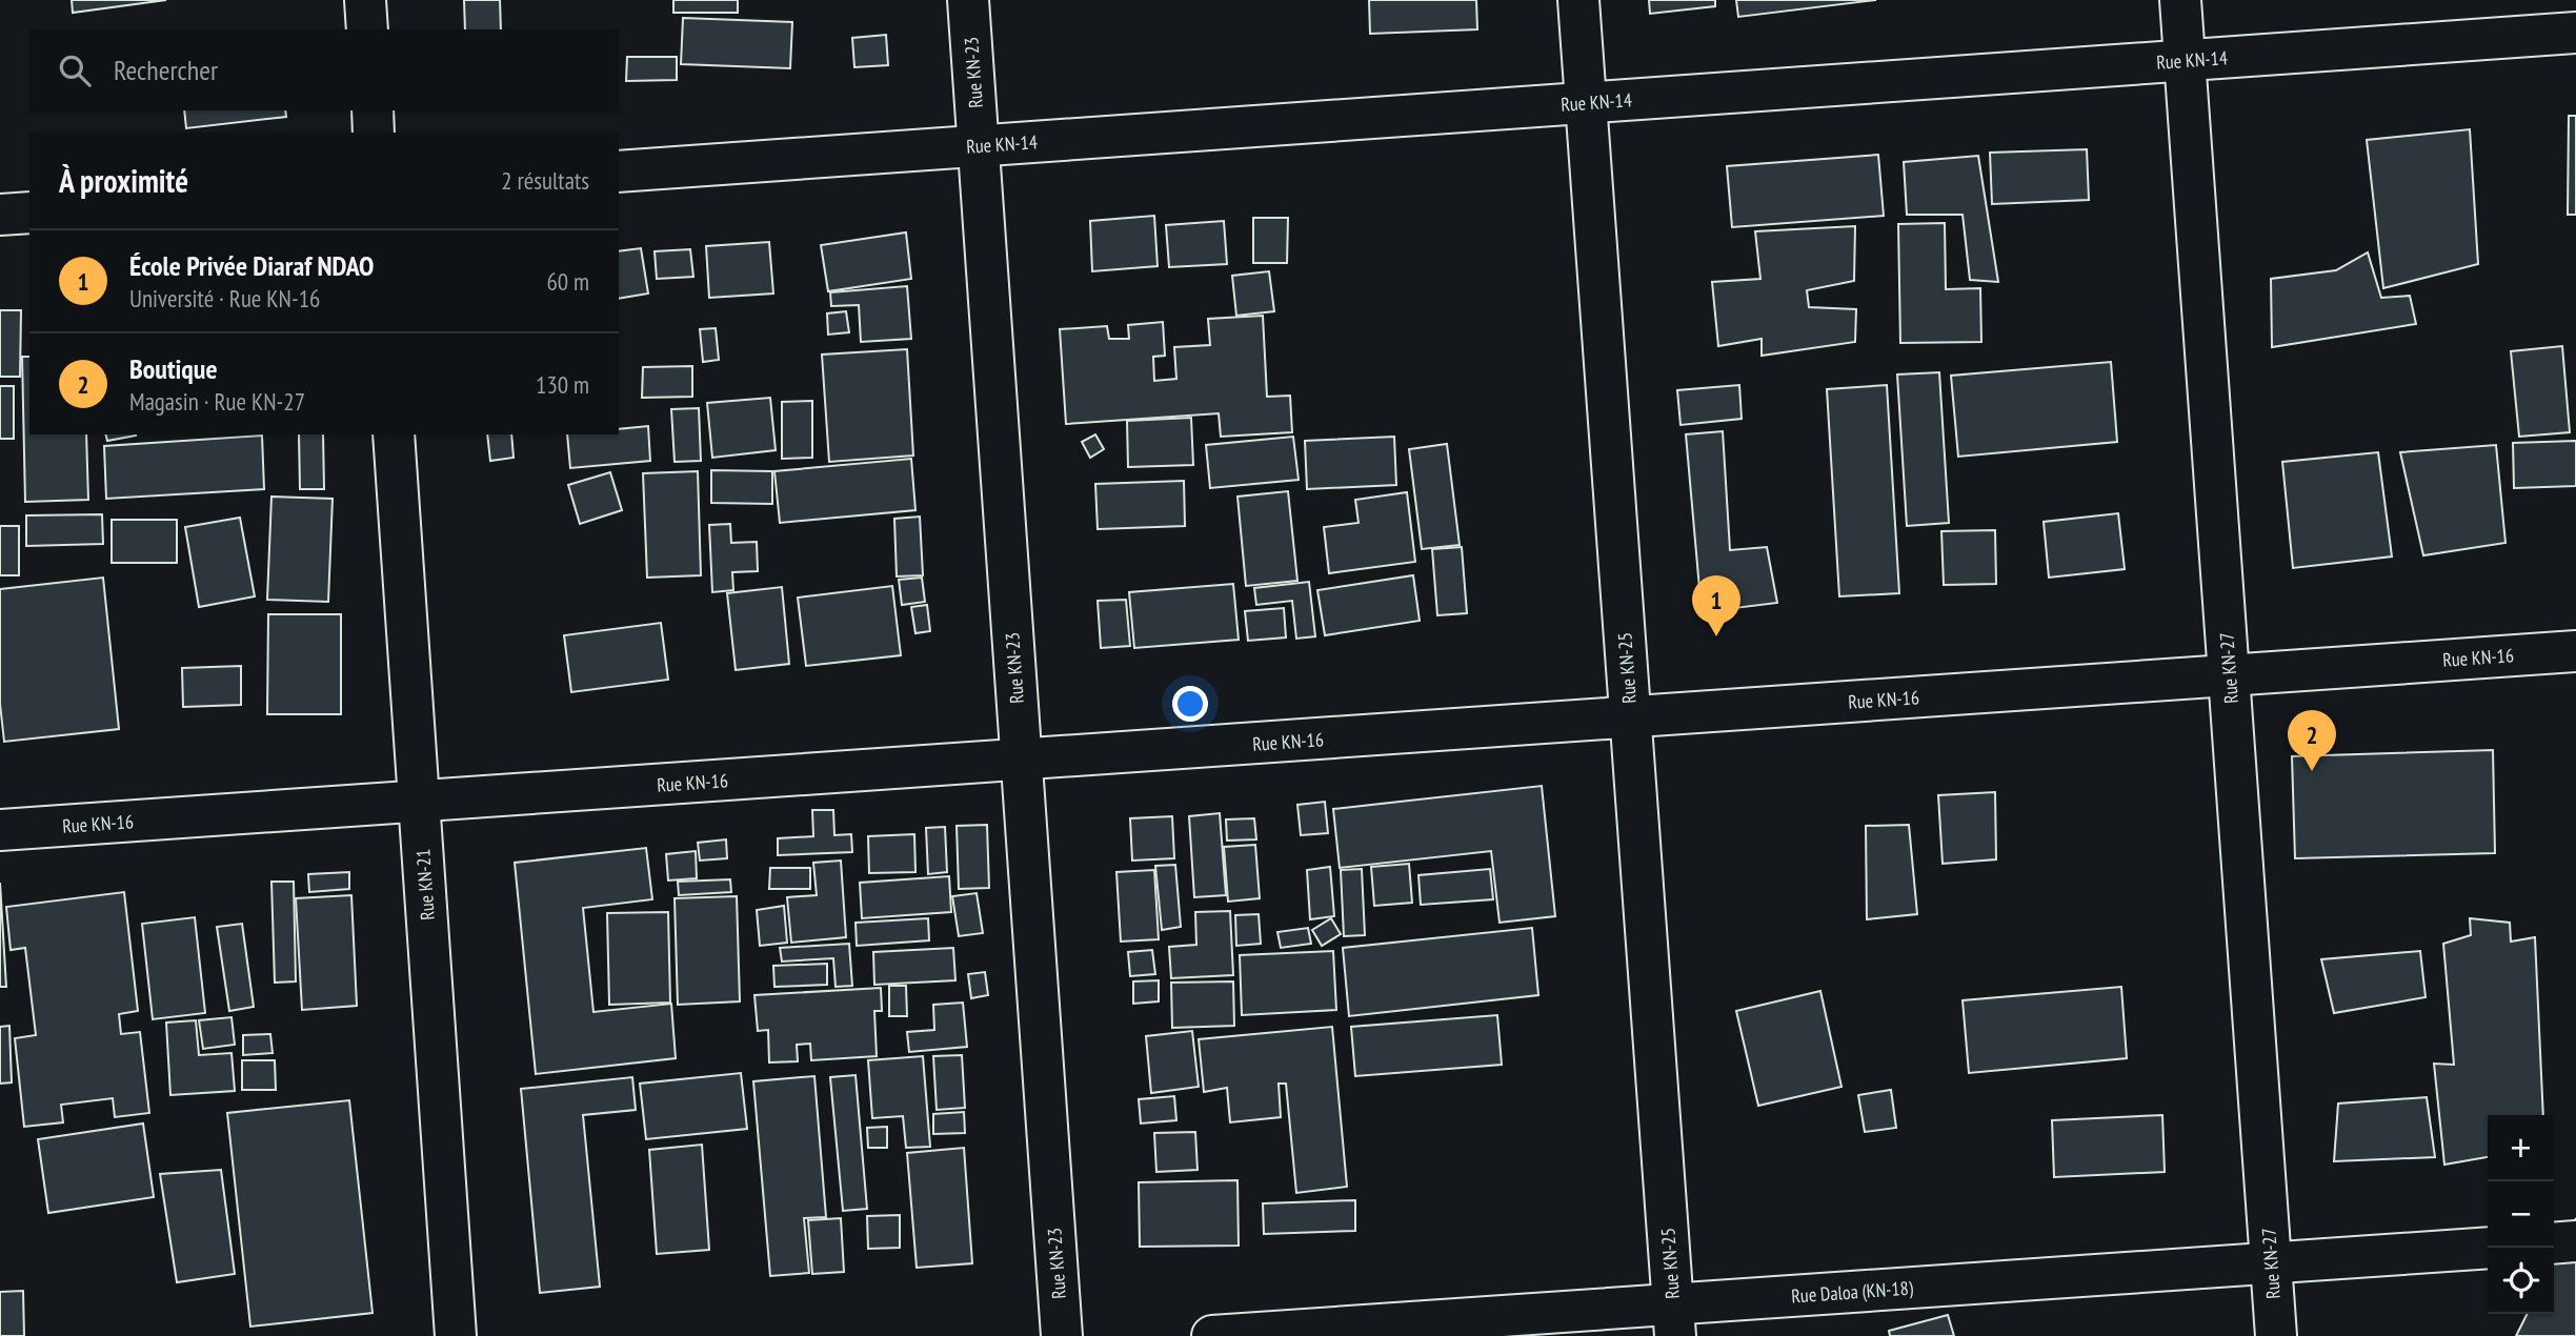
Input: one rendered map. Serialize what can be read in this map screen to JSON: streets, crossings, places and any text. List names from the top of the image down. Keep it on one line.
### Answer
{"streets":{"street":["Rue KN-14","Rue KN-23","Rue KN-16","Rue KN-25","Rue KN-27","Rue KN-21","Rue Daloa (KN-18)"]},"crossings":[["Rue KN-14","Rue KN-23"],["Rue KN-14","Rue KN-25"],["Rue KN-14","Rue KN-27"],["Rue KN-23","Rue KN-16"],["Rue KN-16","Rue KN-25"],["Rue KN-16","Rue KN-27"],["Rue KN-16","Rue KN-21"],["Rue KN-25","Rue Daloa (KN-18)"],["Rue KN-27","Rue Daloa (KN-18)"]],"page":{"search":"Rechercher","heading":["À proximité","2 résultats"],"list":[{"mark":"1","name":"École Privée Diaraf NDAO","note":"Université · Rue KN-16","value":"60 m"},{"mark":"2","name":"Boutique","note":"Magasin · Rue KN-27","value":"130 m"}],"pins":["1","2"],"map_buttons":["+","−"]}}
